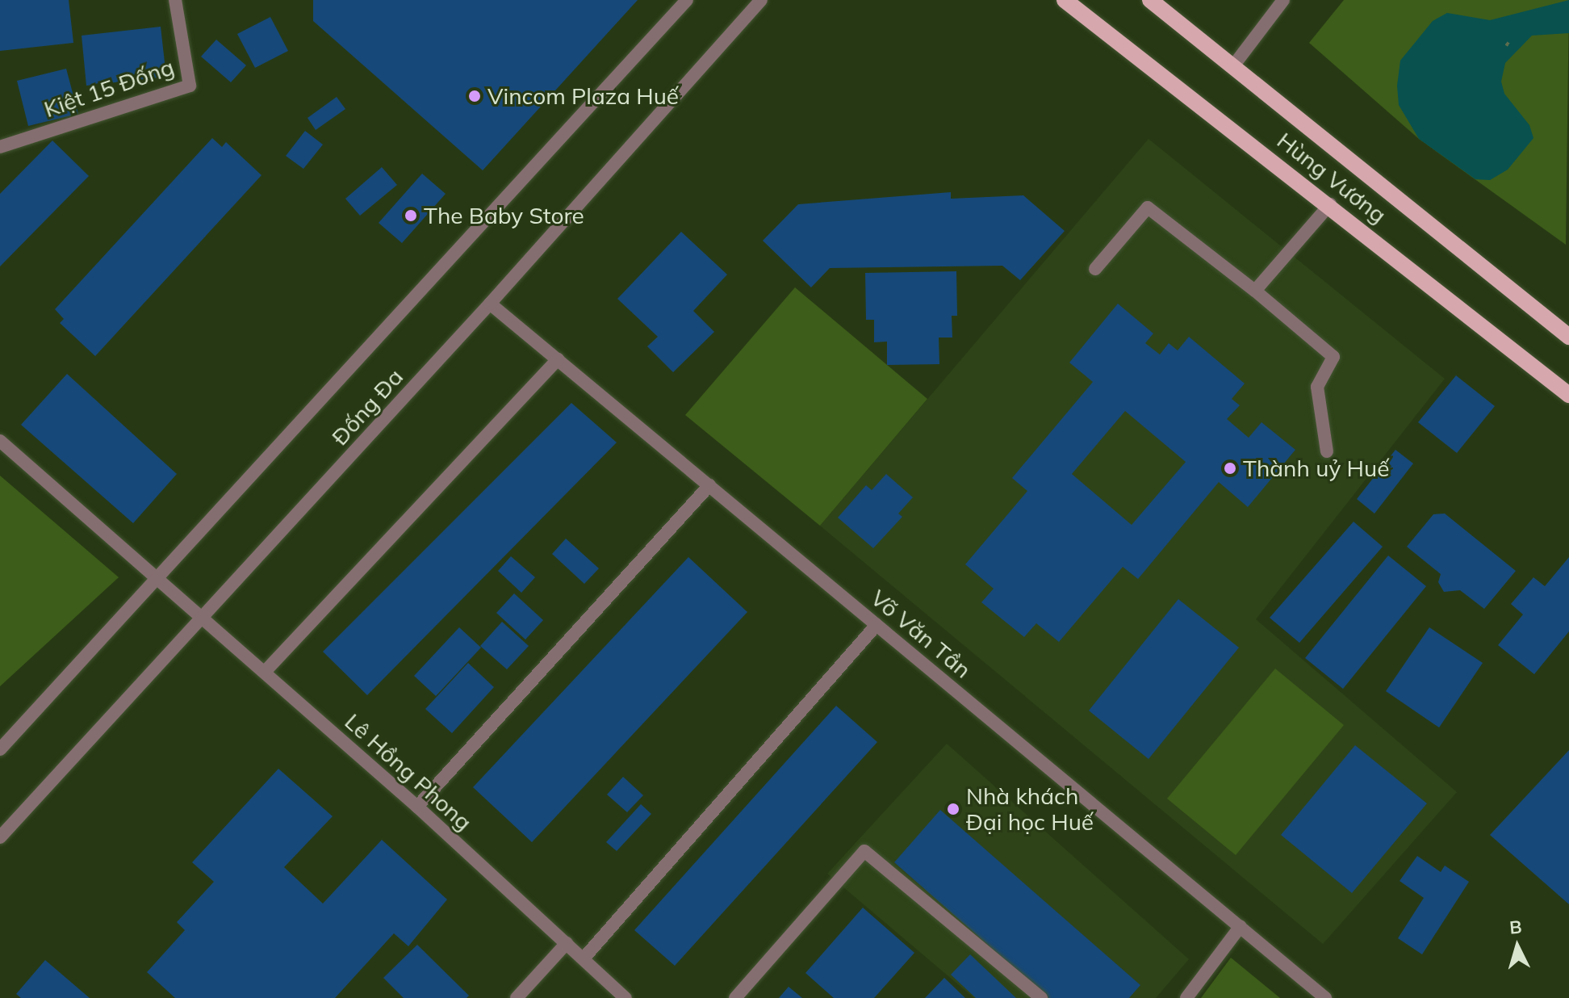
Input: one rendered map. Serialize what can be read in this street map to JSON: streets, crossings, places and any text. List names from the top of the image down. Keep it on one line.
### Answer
{"streets":{"main road":["Hùng Vương"],"street":["Kiệt 15 Đống","Đống Đa","Võ Văn Tần","Lê Hồng Phong"]},"crossings":[["Đống Đa","Võ Văn Tần"],["Đống Đa","Lê Hồng Phong"]],"places":["Vincom Plaza Huế","The Baby Store","Thành uỷ Huế","Nhà khách Đại học Huế"],"north":"top"}
